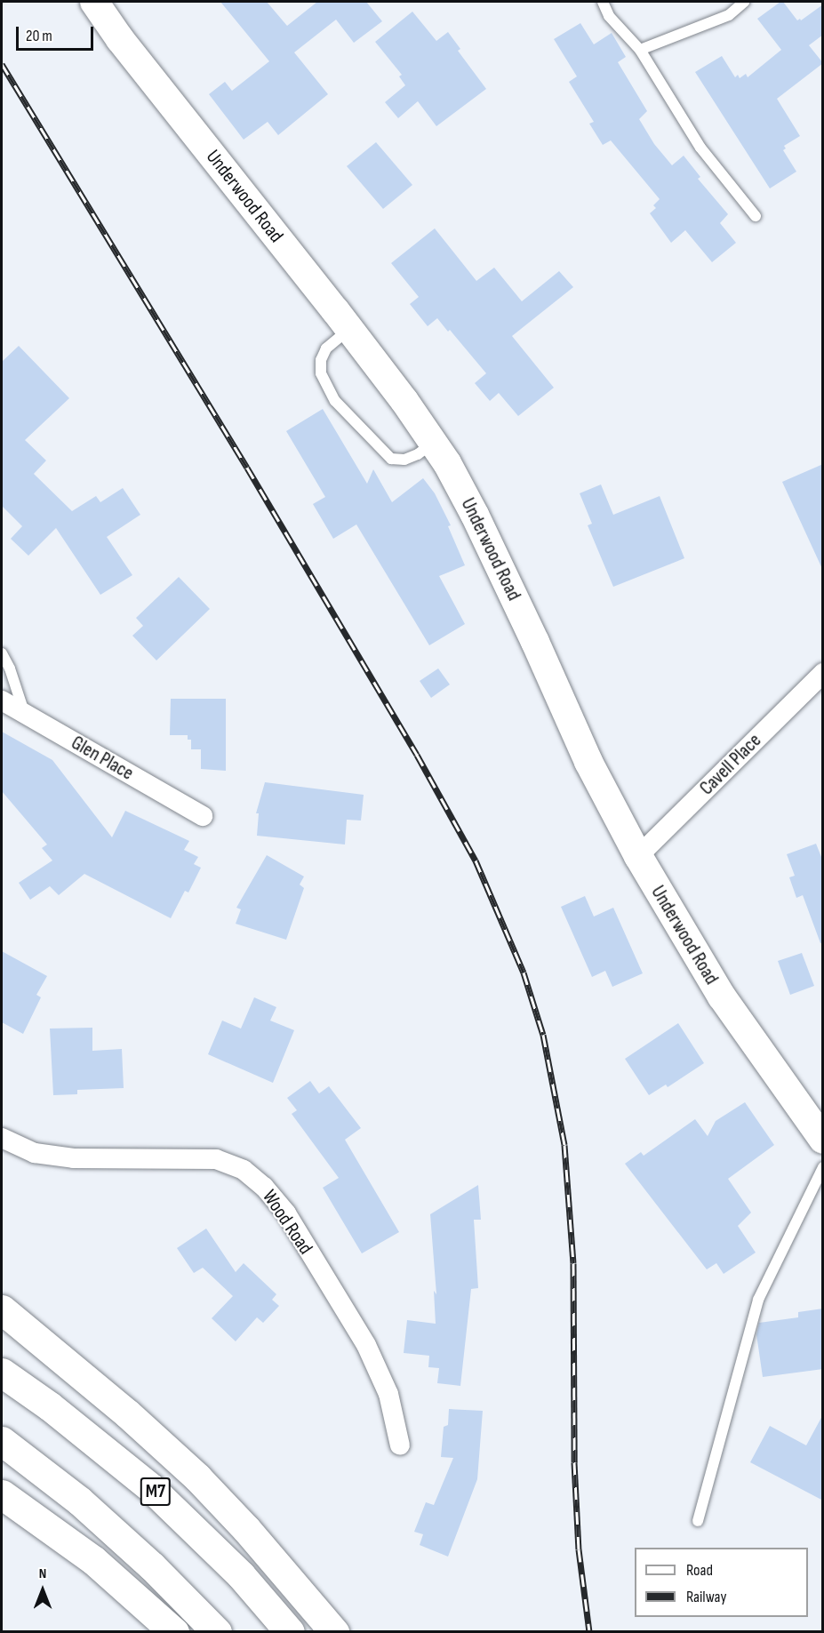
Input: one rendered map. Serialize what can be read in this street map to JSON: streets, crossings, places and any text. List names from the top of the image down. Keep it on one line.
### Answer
{"streets":{"highway":["M7"],"main road":["Underwood Road"],"street":["Glen Place","Cavell Place","Wood Road"]},"crossings":[["Underwood Road","Cavell Place"]],"legend":["Road","Railway"],"scale_bar":"20 m","north":"top"}
